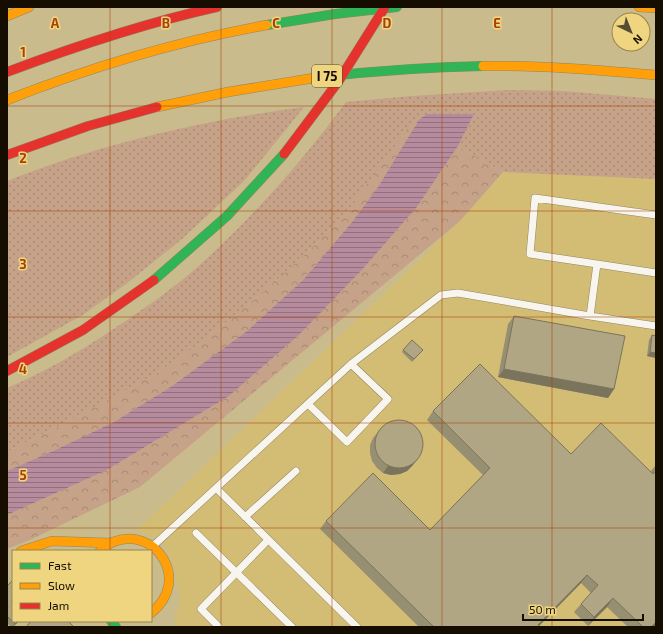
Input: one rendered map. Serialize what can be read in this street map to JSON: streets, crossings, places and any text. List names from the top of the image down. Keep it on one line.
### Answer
{"streets":{"main road":["I 75"]},"legend":["Fast","Slow","Jam"],"scale_bar":"50 m","north":"bottom right","grid":{"columns":["A","B","C","D","E"],"rows":["1","2","3","4","5"]}}
